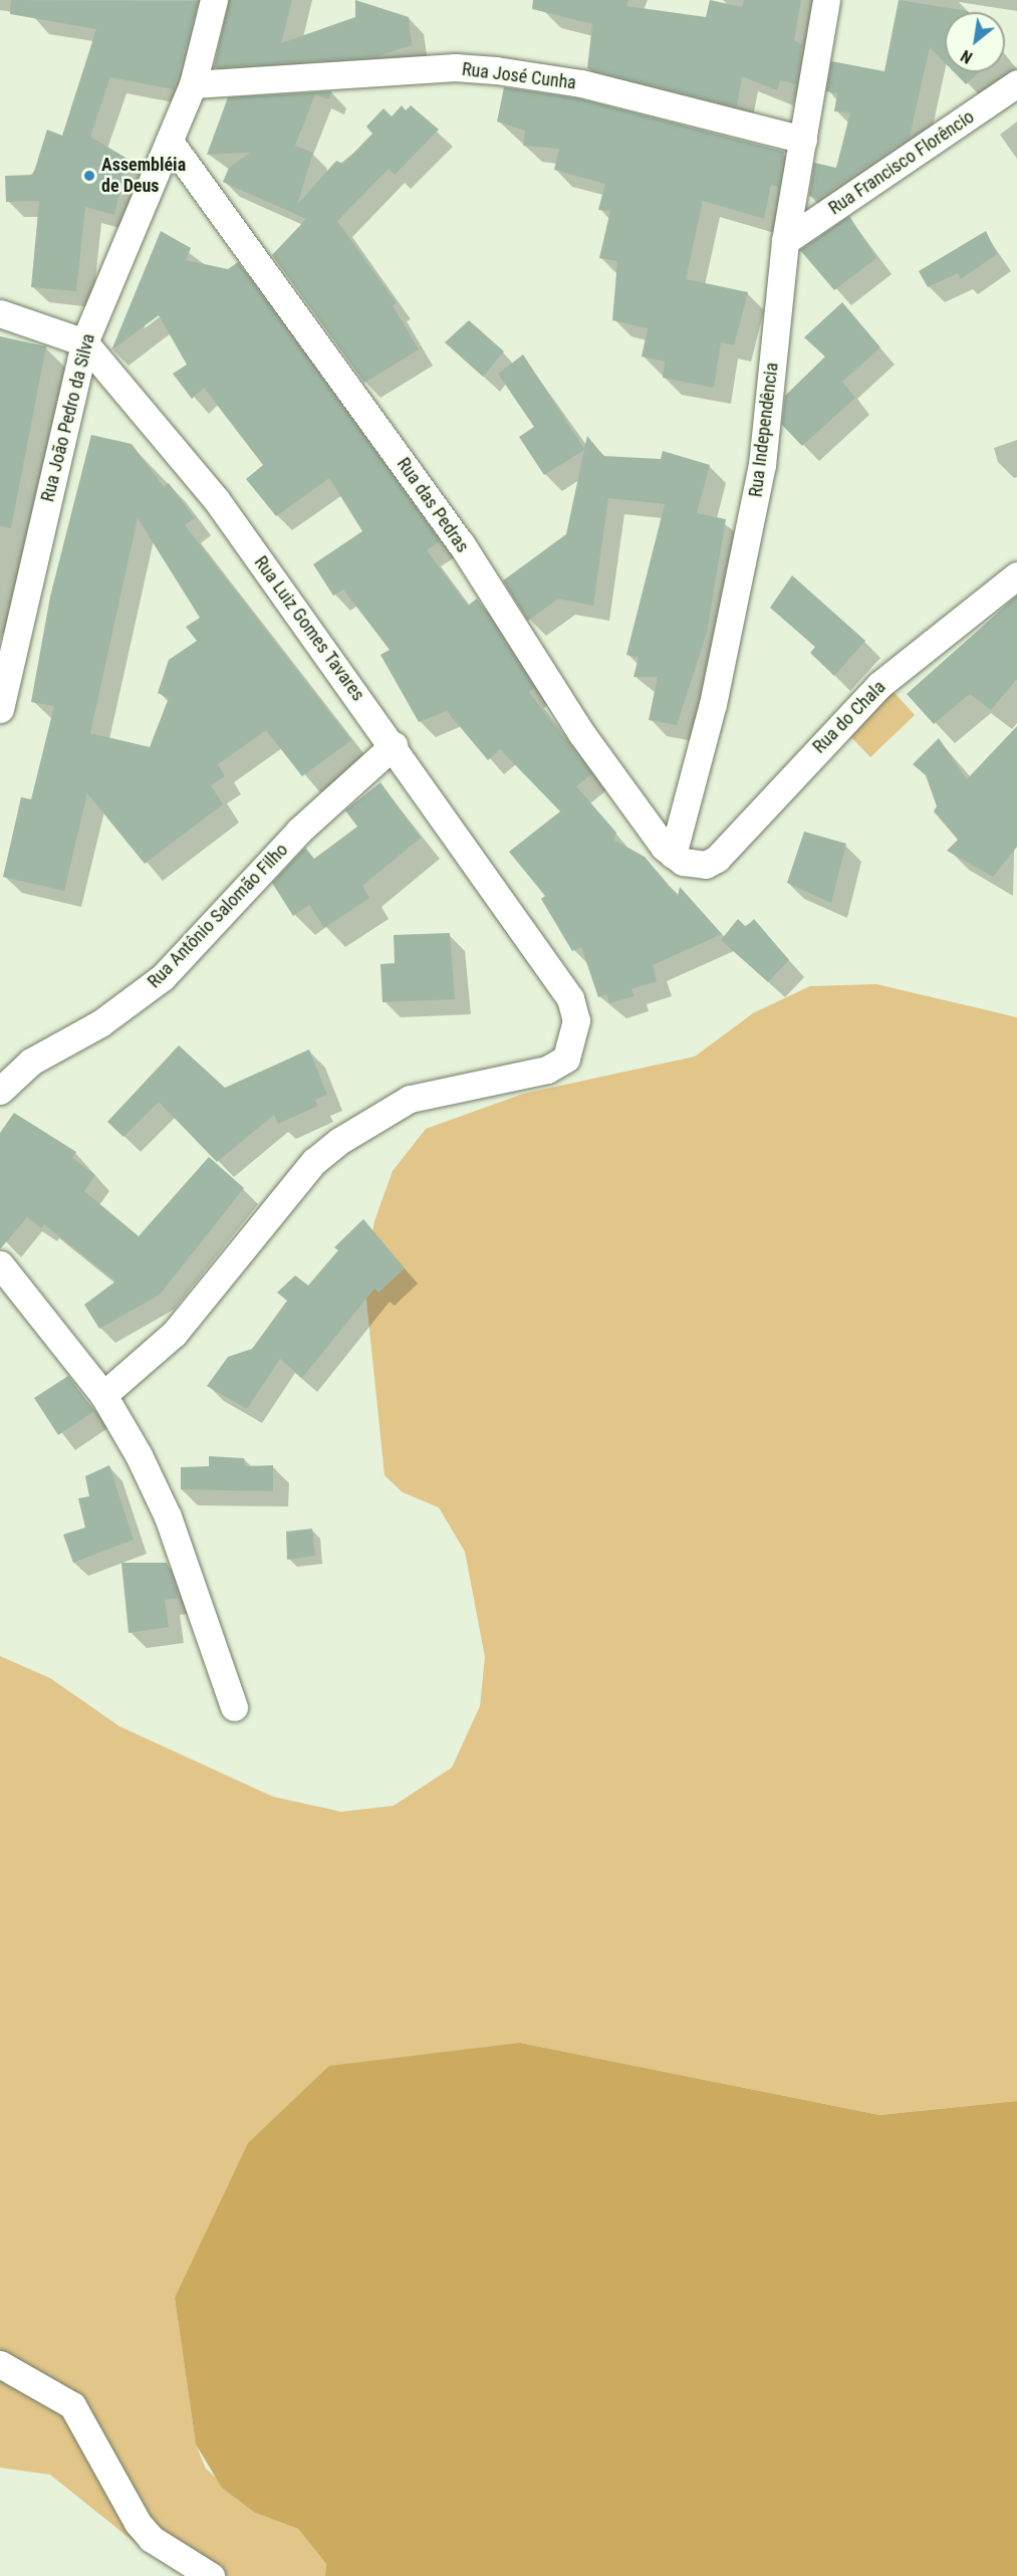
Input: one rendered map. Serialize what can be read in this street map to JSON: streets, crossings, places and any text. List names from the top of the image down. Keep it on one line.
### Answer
{"streets":{"street":["Rua José Cunha","Rua Francisco Florêncio","Rua João Pedro da Silva","Rua Independência","Rua das Pedras","Rua Luiz Gomes Tavares","Rua do Chala","Rua Antônio Salomão Filho"]},"crossings":[["Rua José Cunha","Rua João Pedro da Silva"],["Rua José Cunha","Rua Independência"],["Rua Francisco Florêncio","Rua Independência"],["Rua João Pedro da Silva","Rua das Pedras"],["Rua João Pedro da Silva","Rua Luiz Gomes Tavares"],["Rua Independência","Rua das Pedras"],["Rua Independência","Rua do Chala"],["Rua das Pedras","Rua do Chala"],["Rua Luiz Gomes Tavares","Rua Antônio Salomão Filho"]],"places":["Assembléia de Deus"],"north":"bottom left"}
